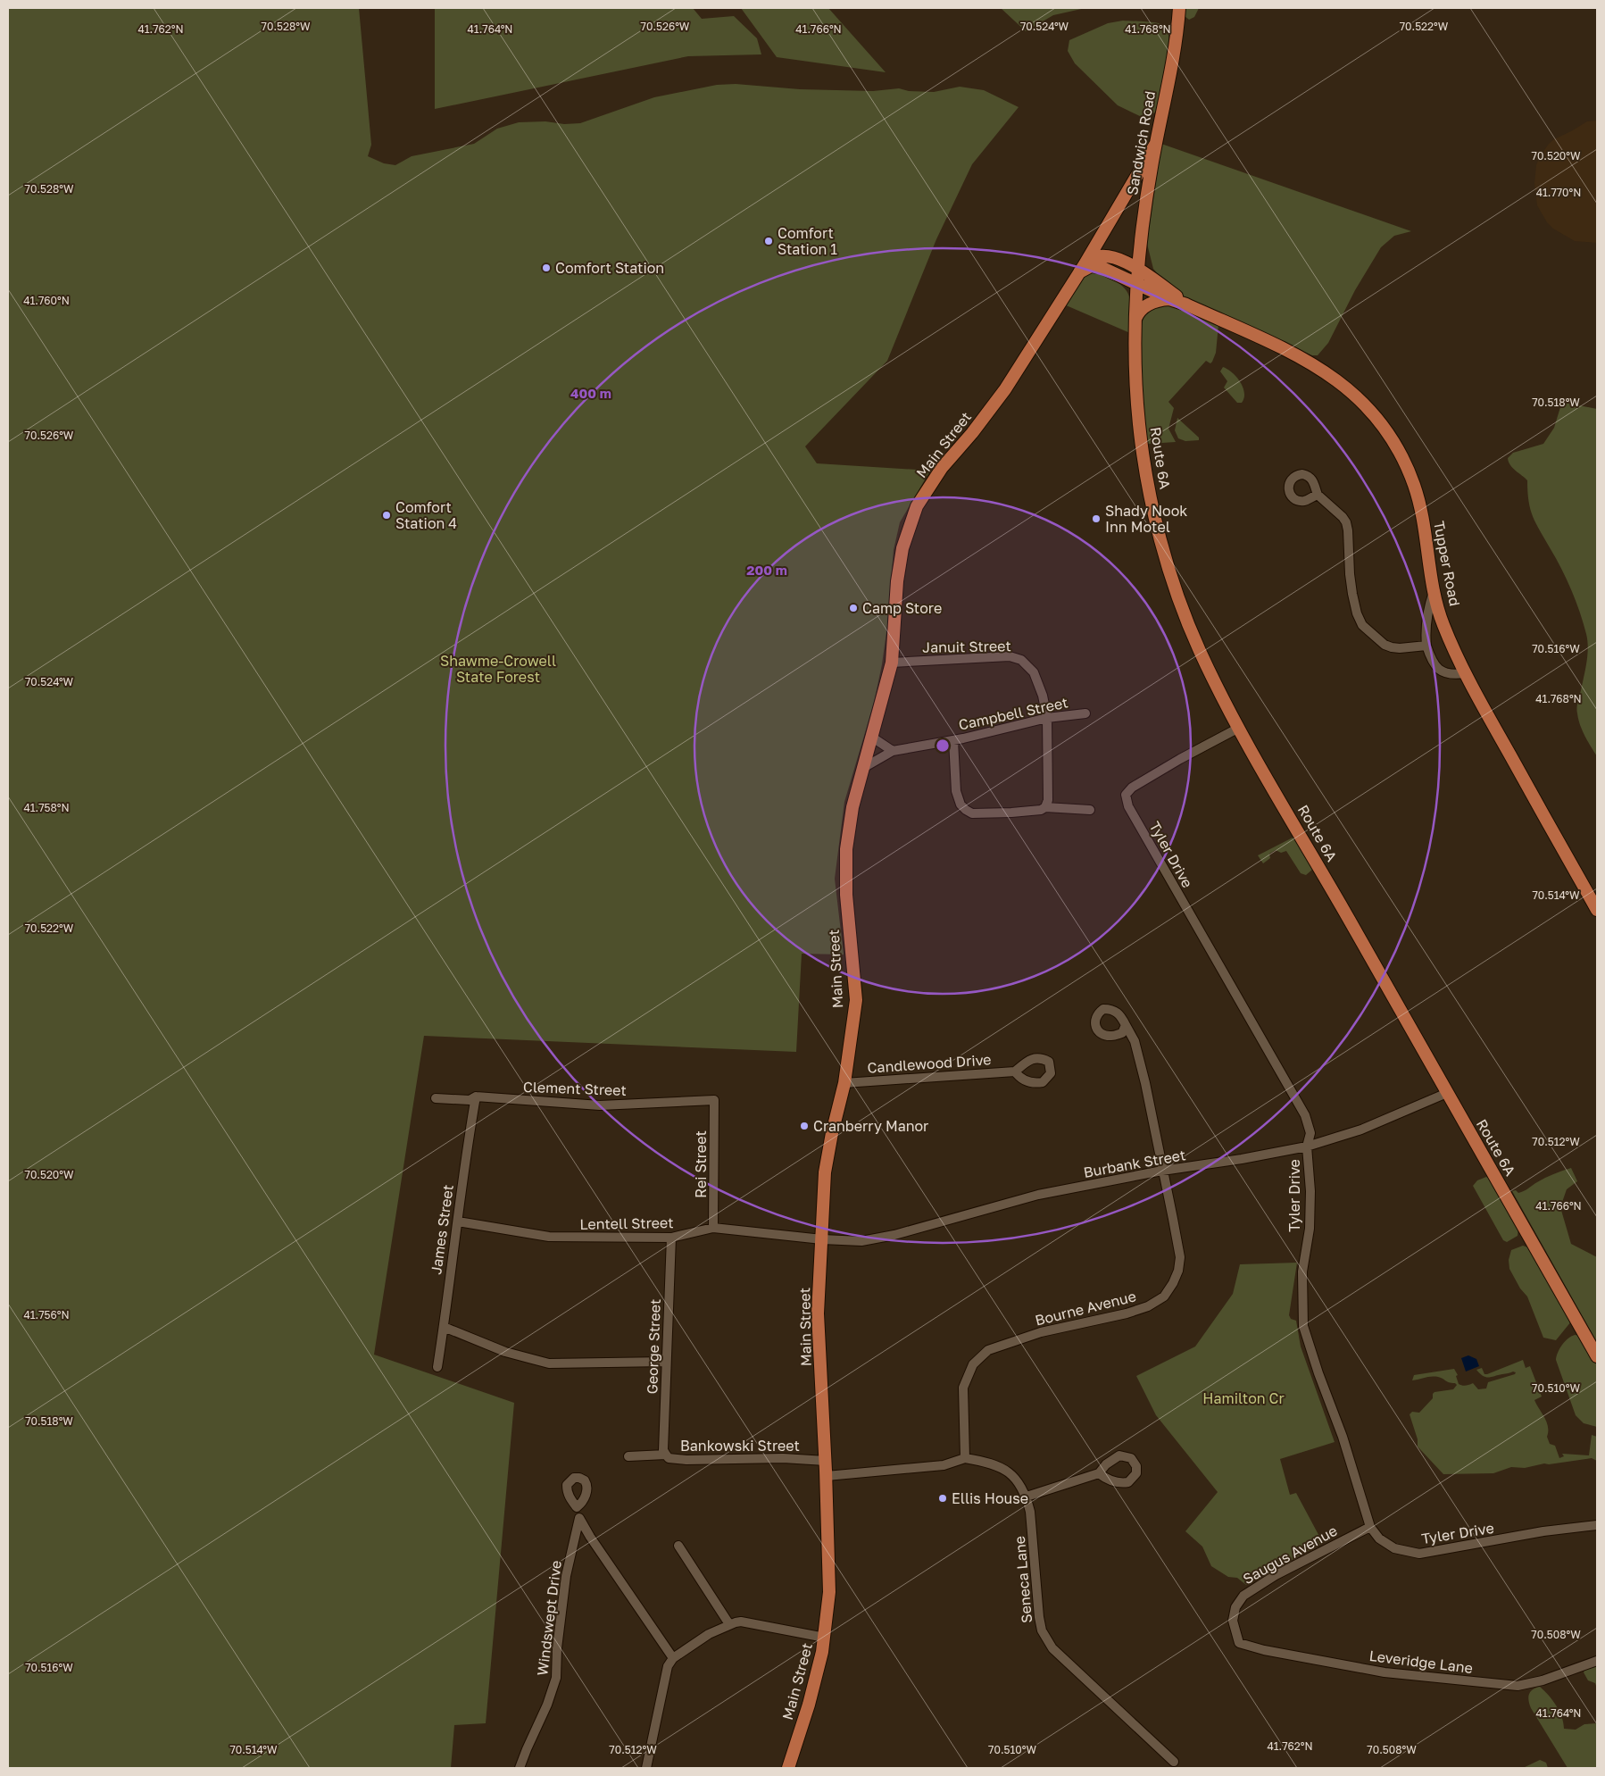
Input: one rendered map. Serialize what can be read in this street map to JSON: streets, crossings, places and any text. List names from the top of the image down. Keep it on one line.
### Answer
{"streets":{"main road":["Sandwich Road","Main Street","Route 6A","Tupper Road"],"street":["Januit Street","Campbell Street","Tyler Drive","Candlewood Drive","Clement Street","Burbank Street","Rei Street","Lentell Street","James Street","Bourne Avenue","George Street","Bankowski Street","Saugus Avenue","Seneca Lane","Windswept Drive","Leveridge Lane"]},"crossings":[["Sandwich Road","Main Street"],["Sandwich Road","Route 6A"],["Sandwich Road","Tupper Road"],["Main Street","Januit Street"],["Main Street","Campbell Street"],["Main Street","Candlewood Drive"],["Main Street","Burbank Street"],["Main Street","Lentell Street"],["Main Street","Bankowski Street"],["Route 6A","Tupper Road"],["Route 6A","Tyler Drive"],["Route 6A","Burbank Street"],["Januit Street","Campbell Street"],["Tyler Drive","Burbank Street"],["Tyler Drive","Saugus Avenue"],["Clement Street","Rei Street"],["Clement Street","James Street"],["Burbank Street","Lentell Street"],["Burbank Street","Bourne Avenue"],["Rei Street","Lentell Street"],["Lentell Street","James Street"],["Lentell Street","George Street"],["Bourne Avenue","Seneca Lane"],["George Street","Bankowski Street"],["Saugus Avenue","Leveridge Lane"]],"parks":["Shawme-Crowell State Forest","Hamilton Cr"],"places":["Comfort Station 1","Comfort Station","Comfort Station 4","Shady Nook Inn Motel","Camp Store","Cranberry Manor","Ellis House"],"coordinates":["70.528°W","70.526°W","70.524°W","70.522°W","41.762°N","41.764°N","41.766°N","41.768°N","70.520°W","41.770°N","41.760°N","70.518°W","70.516°W","41.758°N","70.514°W","70.512°W","41.756°N","70.510°W","70.508°W"],"rings":["400 m","200 m"]}
